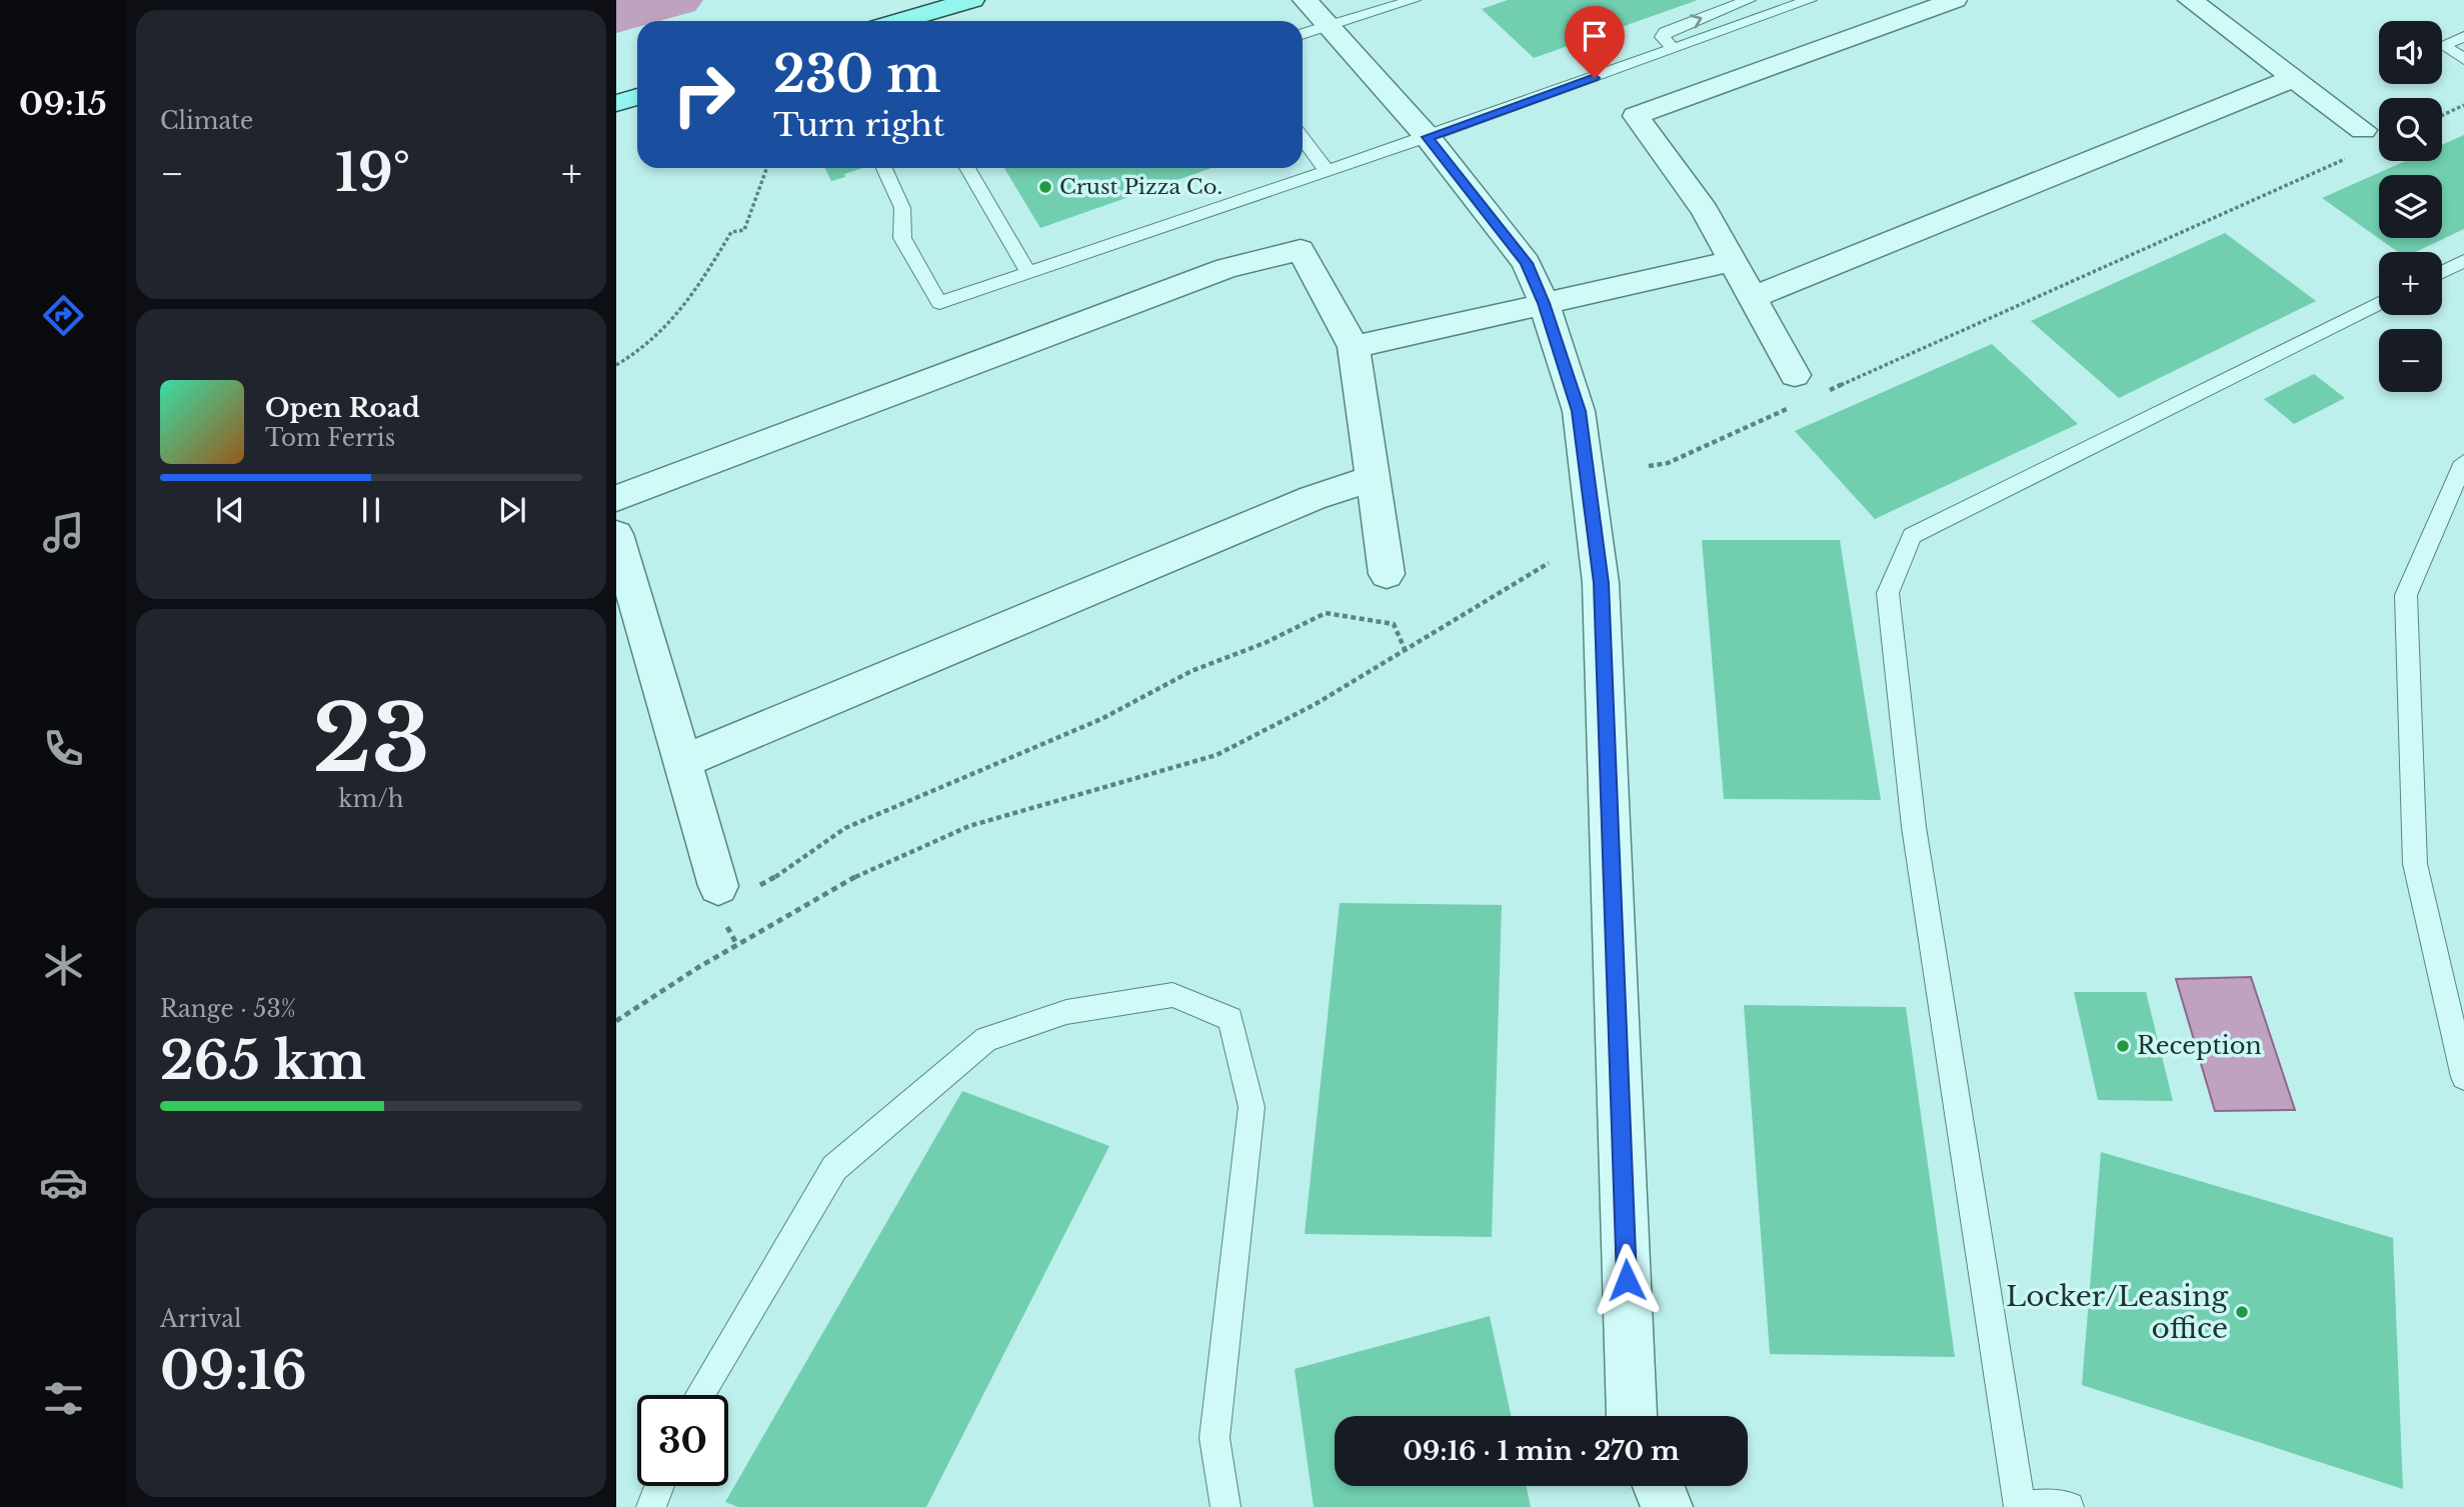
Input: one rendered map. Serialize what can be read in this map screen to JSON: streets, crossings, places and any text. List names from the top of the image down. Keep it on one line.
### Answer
{"places":["Crust Pizza Co.","Reception","Locker/Leasing office"],"page":{"tabs":"09:15","tile":["Climate",["23","km/h"],["Range · 53%","265 km"],["Arrival","09:16"]],"map_buttons":["+","−"],"turn":["230 m","Turn right"],"heat":["−","19°","+"],"song":["Open Road","Tom Ferris"],"limit":"30","trip":"09:16 · 1 min · 270 m"}}
